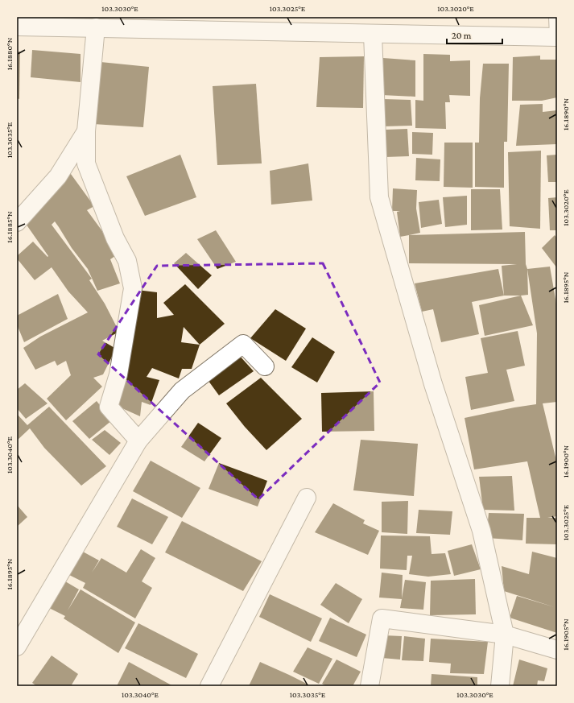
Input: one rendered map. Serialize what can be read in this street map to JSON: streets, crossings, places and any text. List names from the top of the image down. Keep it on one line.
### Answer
{"scale_bar":"20 m","coordinates":["103.3030°E","103.3025°E","103.3020°E","16.1880°N","16.1890°N","103.3035°E","16.1885°N","16.1895°N","103.3040°E","16.1900°N","16.1905°N"]}
